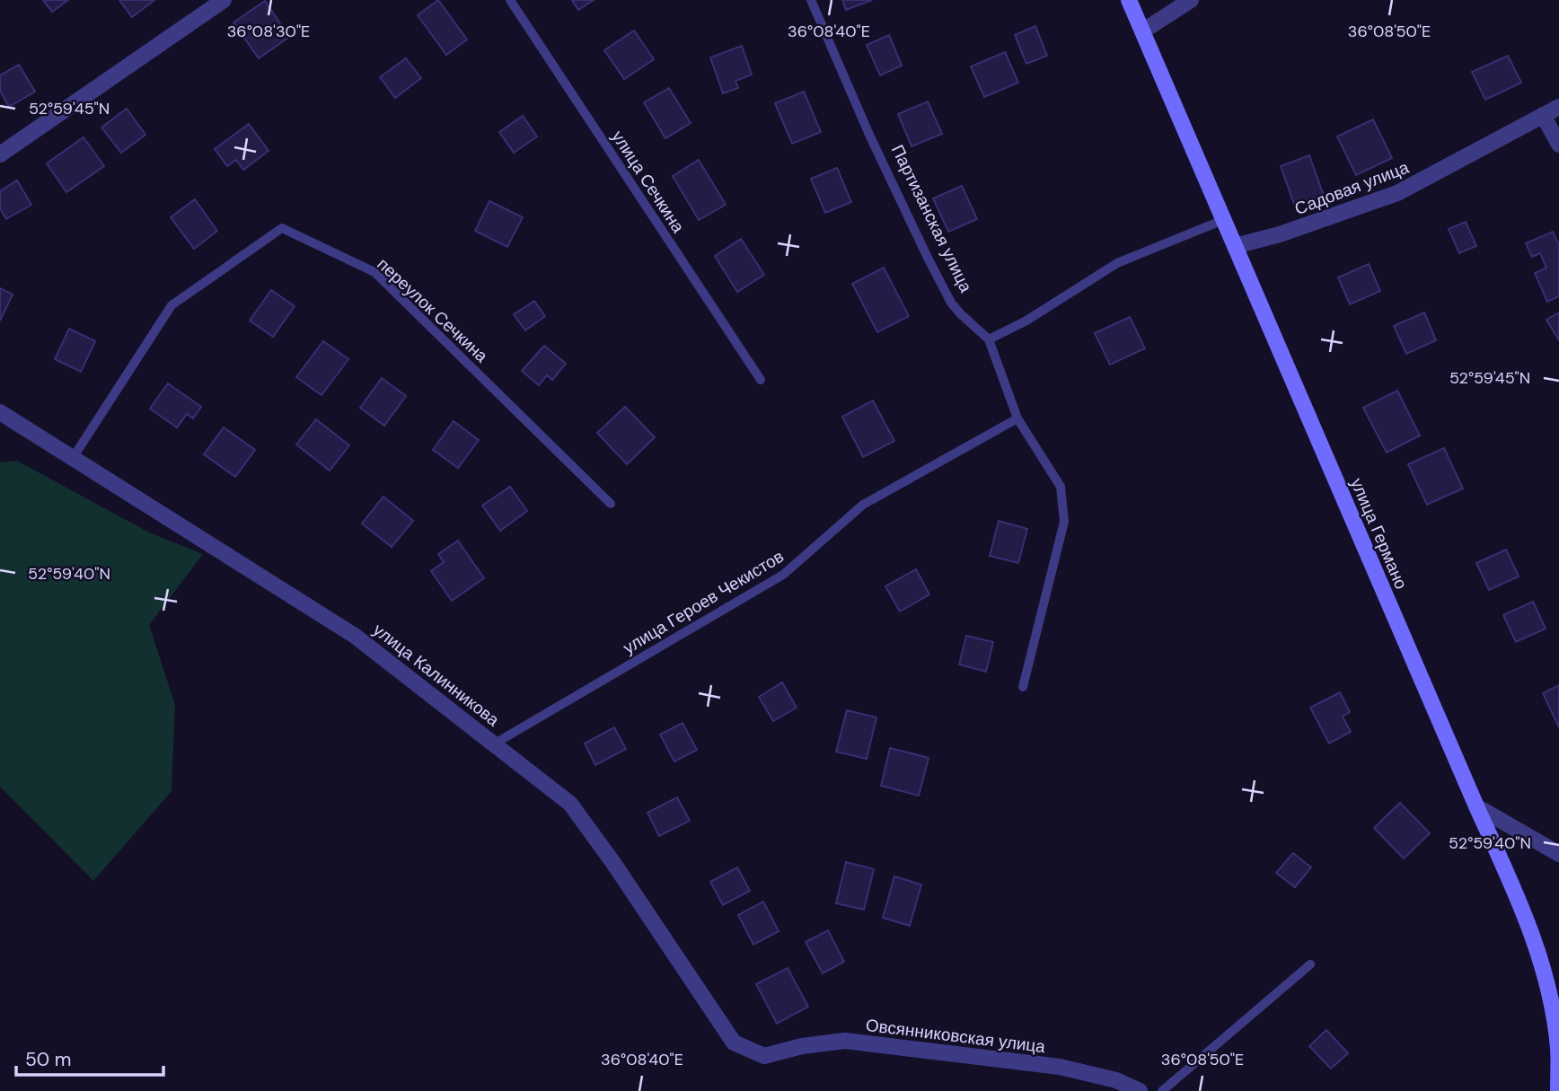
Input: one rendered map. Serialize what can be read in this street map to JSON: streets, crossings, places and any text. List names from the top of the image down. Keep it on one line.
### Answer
{"streets":{"main road":["улица Германо"],"street":["Садовая улица","улица Калинникова","Овсянниковская улица"],"lane":["улица Сечкина","Партизанская улица","переулок Сечкина","улица Героев Чекистов"]},"crossings":[["Садовая улица","улица Германо"],["переулок Сечкина","улица Калинникова"],["улица Героев Чекистов","улица Калинникова"],["улица Калинникова","Овсянниковская улица"]],"scale_bar":"50 m","coordinates":["36°08'30\"E","36°08'40\"E","36°08'50\"E","52°59'45\"N","52°59'40\"N"]}
